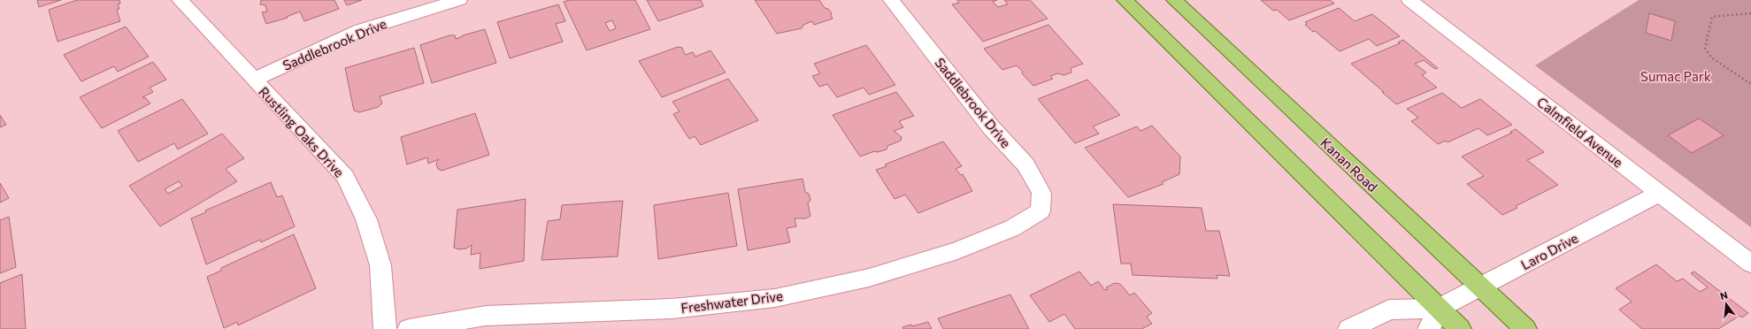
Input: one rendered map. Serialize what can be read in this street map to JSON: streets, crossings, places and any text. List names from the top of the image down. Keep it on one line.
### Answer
{"streets":{"main road":["Kanan Road"],"street":["Saddlebrook Drive","Rustling Oaks Drive","Calmfield Avenue","Laro Drive","Freshwater Drive"]},"crossings":[["Saddlebrook Drive","Rustling Oaks Drive"],["Saddlebrook Drive","Freshwater Drive"],["Calmfield Avenue","Laro Drive"],["Kanan Road","Laro Drive"]],"parks":["Sumac Park"],"north":"top"}
